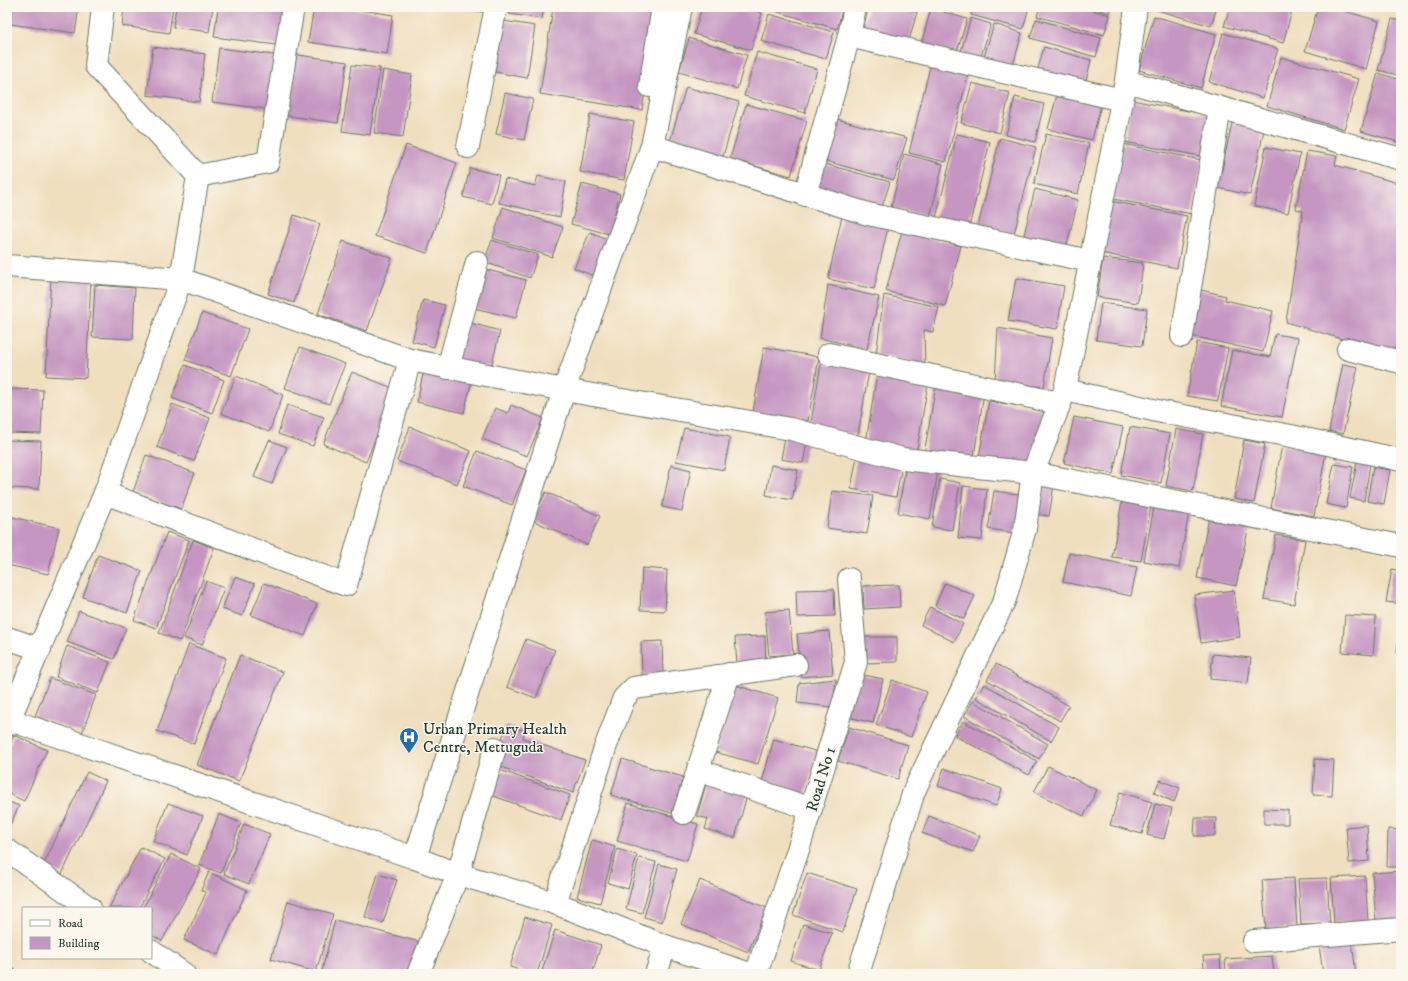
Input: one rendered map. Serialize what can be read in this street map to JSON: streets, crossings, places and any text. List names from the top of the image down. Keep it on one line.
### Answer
{"streets":{"street":["Road No 1"]},"places":{"hospital":["Urban Primary Health Centre, Mettuguda"]},"legend":["Road","Building"]}
